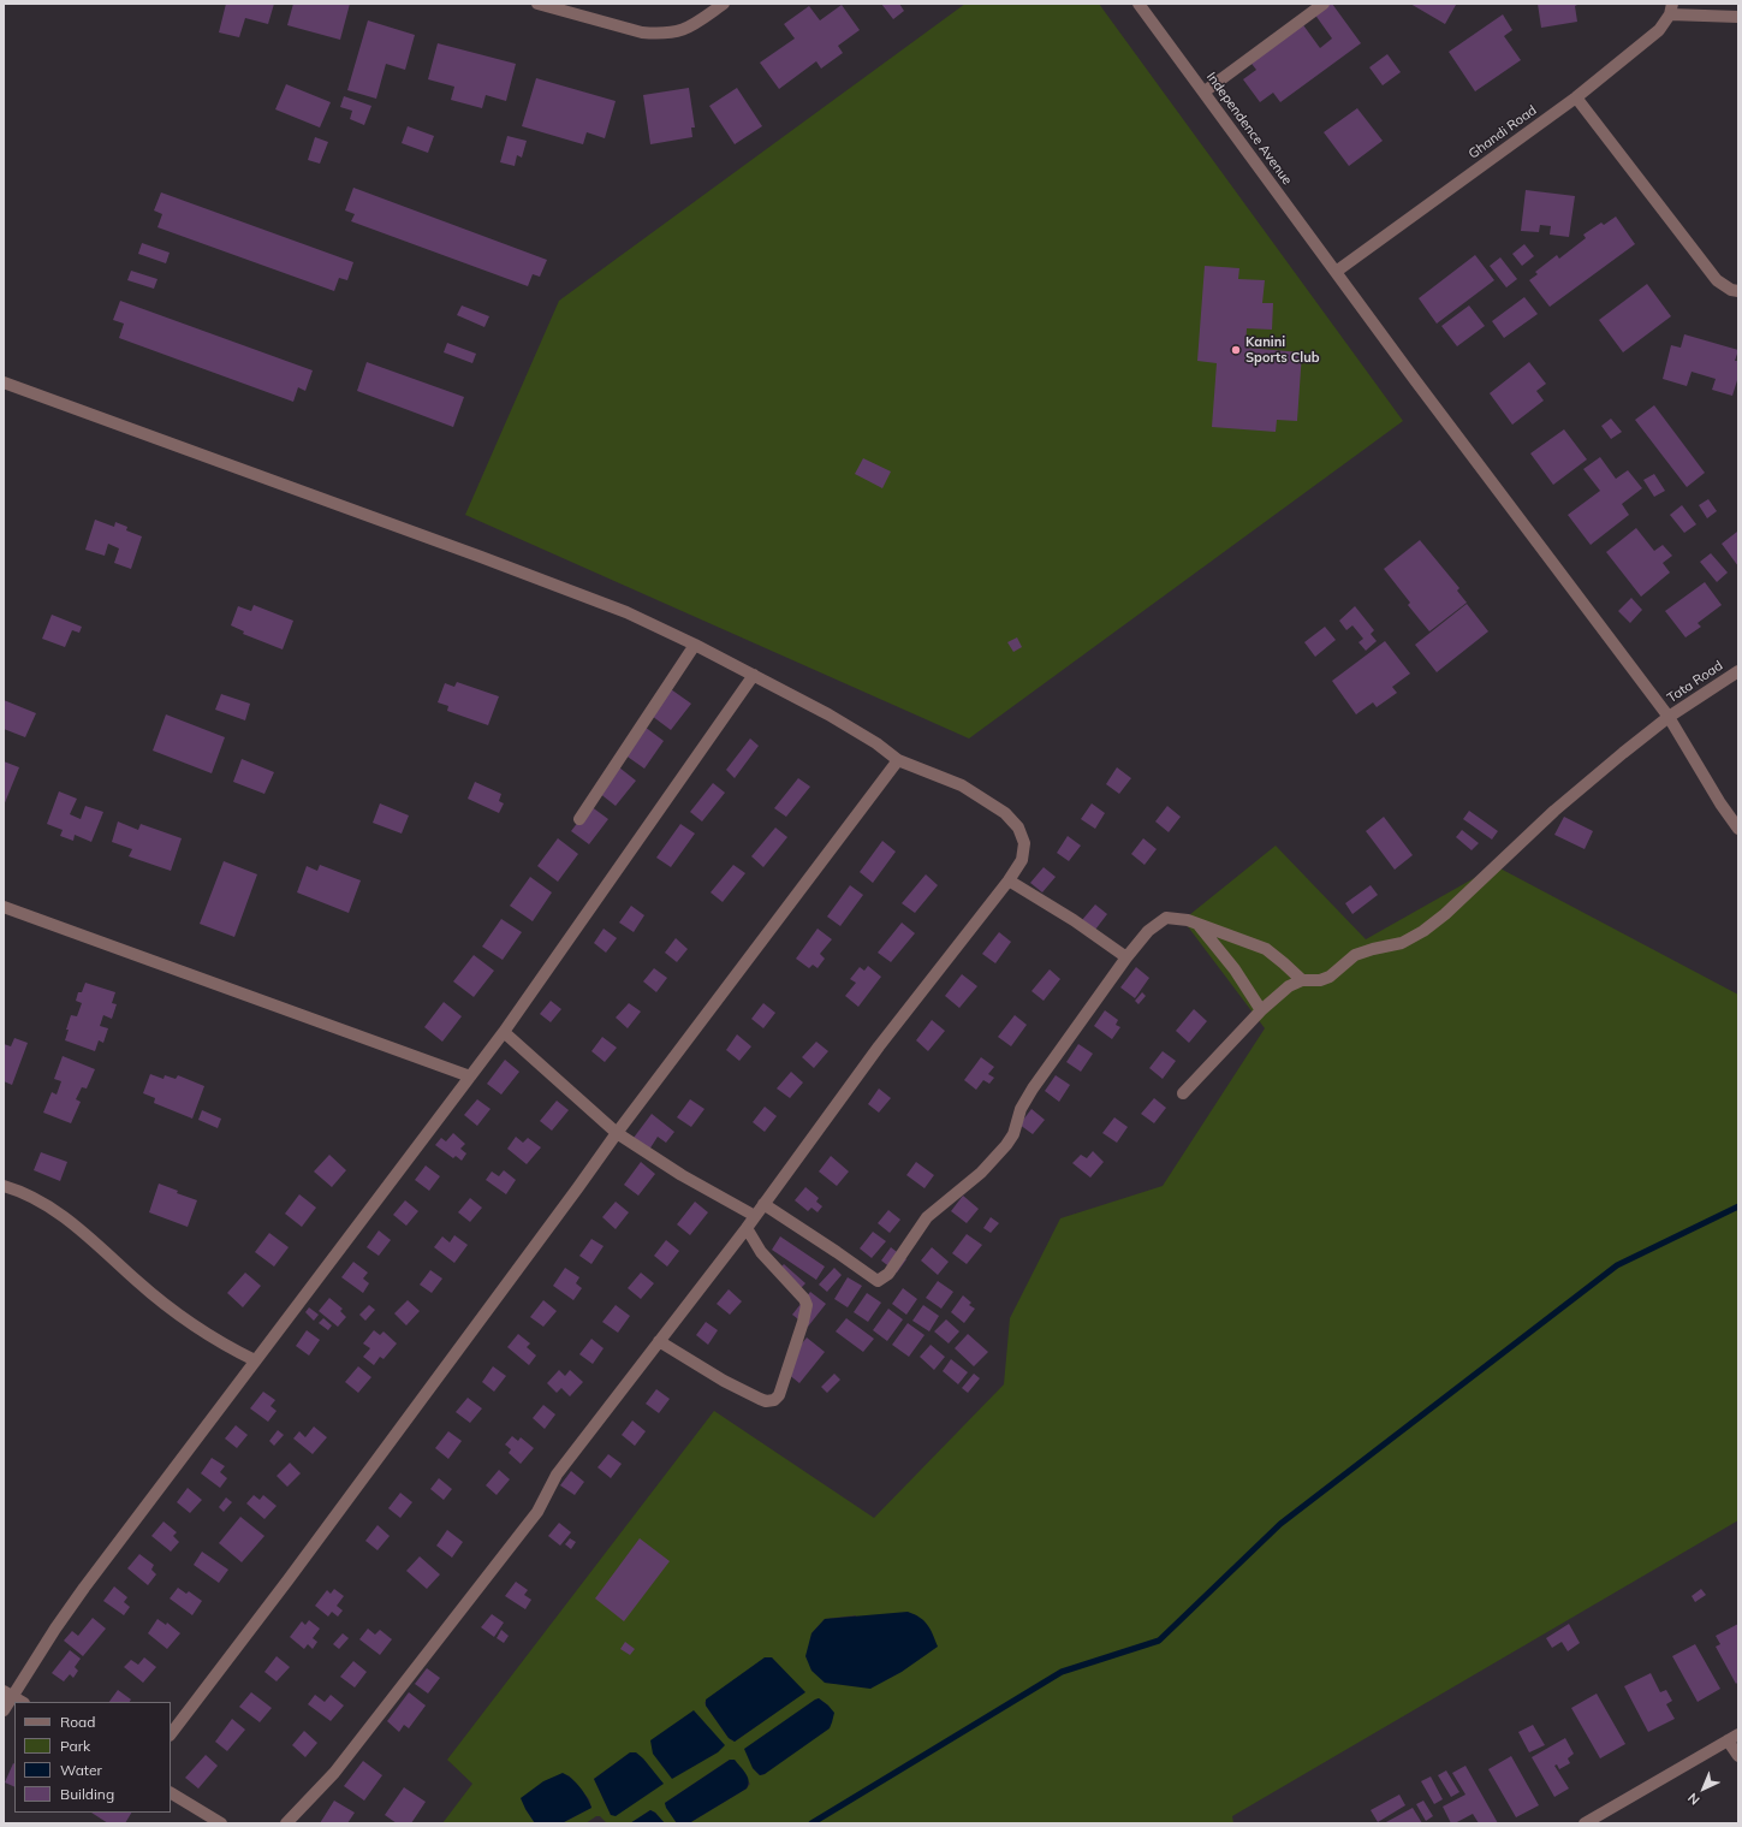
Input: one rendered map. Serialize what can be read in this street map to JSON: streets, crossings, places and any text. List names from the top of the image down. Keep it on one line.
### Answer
{"streets":{"street":["Independence Avenue","Ghandi Road","Tata Road"]},"crossings":[["Independence Avenue","Ghandi Road"],["Independence Avenue","Tata Road"]],"places":["Kanini Sports Club"],"legend":["Road","Park","Water","Building"],"north":"bottom left"}
